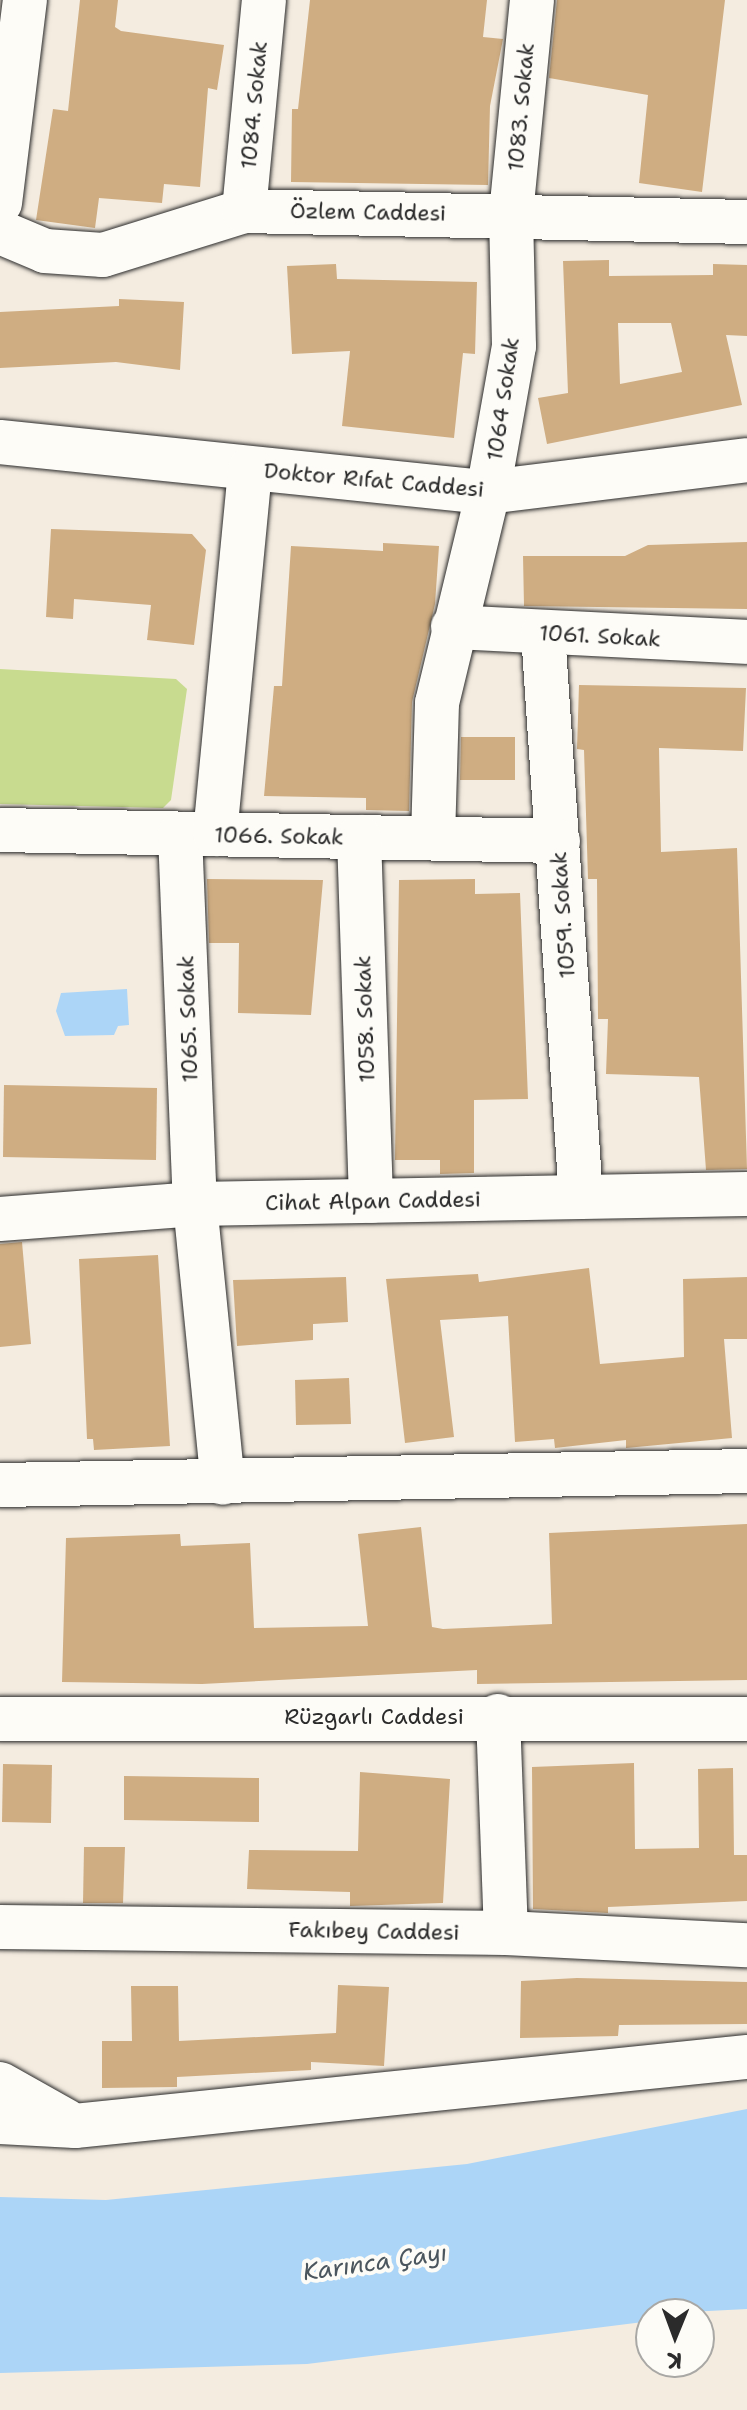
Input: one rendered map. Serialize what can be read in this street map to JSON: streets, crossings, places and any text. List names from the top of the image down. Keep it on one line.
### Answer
{"streets":{"street":["1084. Sokak","1083. Sokak","Özlem Caddesi","1064 Sokak","Doktor Rıfat Caddesi","1061. Sokak","1066. Sokak","1059. Sokak","1065. Sokak","1058. Sokak","Cihat Alpan Caddesi","Rüzgarlı Caddesi","Fakıbey Caddesi"]},"crossings":[["1084. Sokak","Özlem Caddesi"],["1083. Sokak","Özlem Caddesi"],["1083. Sokak","1064 Sokak"],["Özlem Caddesi","1064 Sokak"],["1064 Sokak","Doktor Rıfat Caddesi"],["1064 Sokak","1061. Sokak"],["1064 Sokak","1066. Sokak"],["Doktor Rıfat Caddesi","1065. Sokak"],["1061. Sokak","1059. Sokak"],["1066. Sokak","1059. Sokak"],["1066. Sokak","1065. Sokak"],["1066. Sokak","1058. Sokak"],["1059. Sokak","Cihat Alpan Caddesi"],["1065. Sokak","Cihat Alpan Caddesi"],["1058. Sokak","Cihat Alpan Caddesi"]],"water":["Karınca Çayı"],"north":"bottom"}
